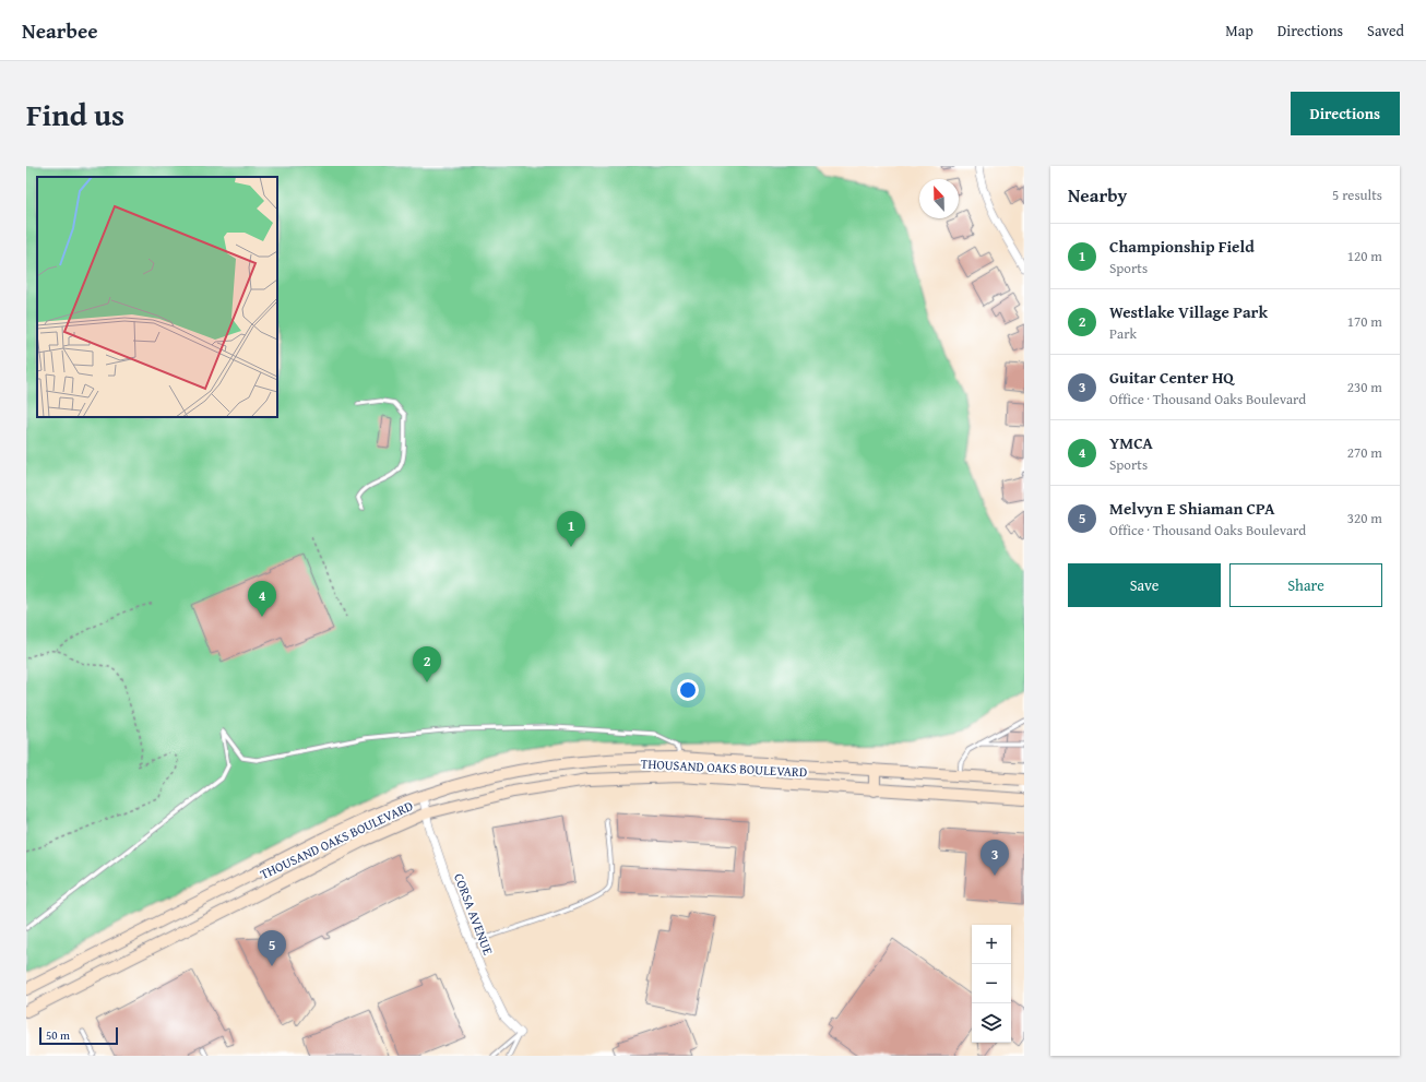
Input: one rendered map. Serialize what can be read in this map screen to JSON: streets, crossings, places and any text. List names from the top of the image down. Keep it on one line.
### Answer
{"streets":{"main road":["THOUSAND OAKS BOULEVARD"],"street":["CORSA AVENUE"]},"crossings":[["THOUSAND OAKS BOULEVARD","CORSA AVENUE"]],"scale_bar":"50 m","north":"top","page":{"header":"Nearbee","nav":["Map","Directions","Saved"],"title":"Find us","buttons":["Directions",["Save","Share"]],"heading":["Nearby","5 results"],"list":[{"mark":"1","name":"Championship Field","note":"Sports","value":"120 m"},{"mark":"2","name":"Westlake Village Park","note":"Park","value":"170 m"},{"mark":"3","name":"Guitar Center HQ","note":"Office · Thousand Oaks Boulevard","value":"230 m"},{"mark":"4","name":"YMCA","note":"Sports","value":"270 m"},{"mark":"5","name":"Melvyn E Shiaman CPA","note":"Office · Thousand Oaks Boulevard","value":"320 m"}],"pins":["1","4","2","3","5"],"map_buttons":["+","−"],"scale":"50 m"}}
